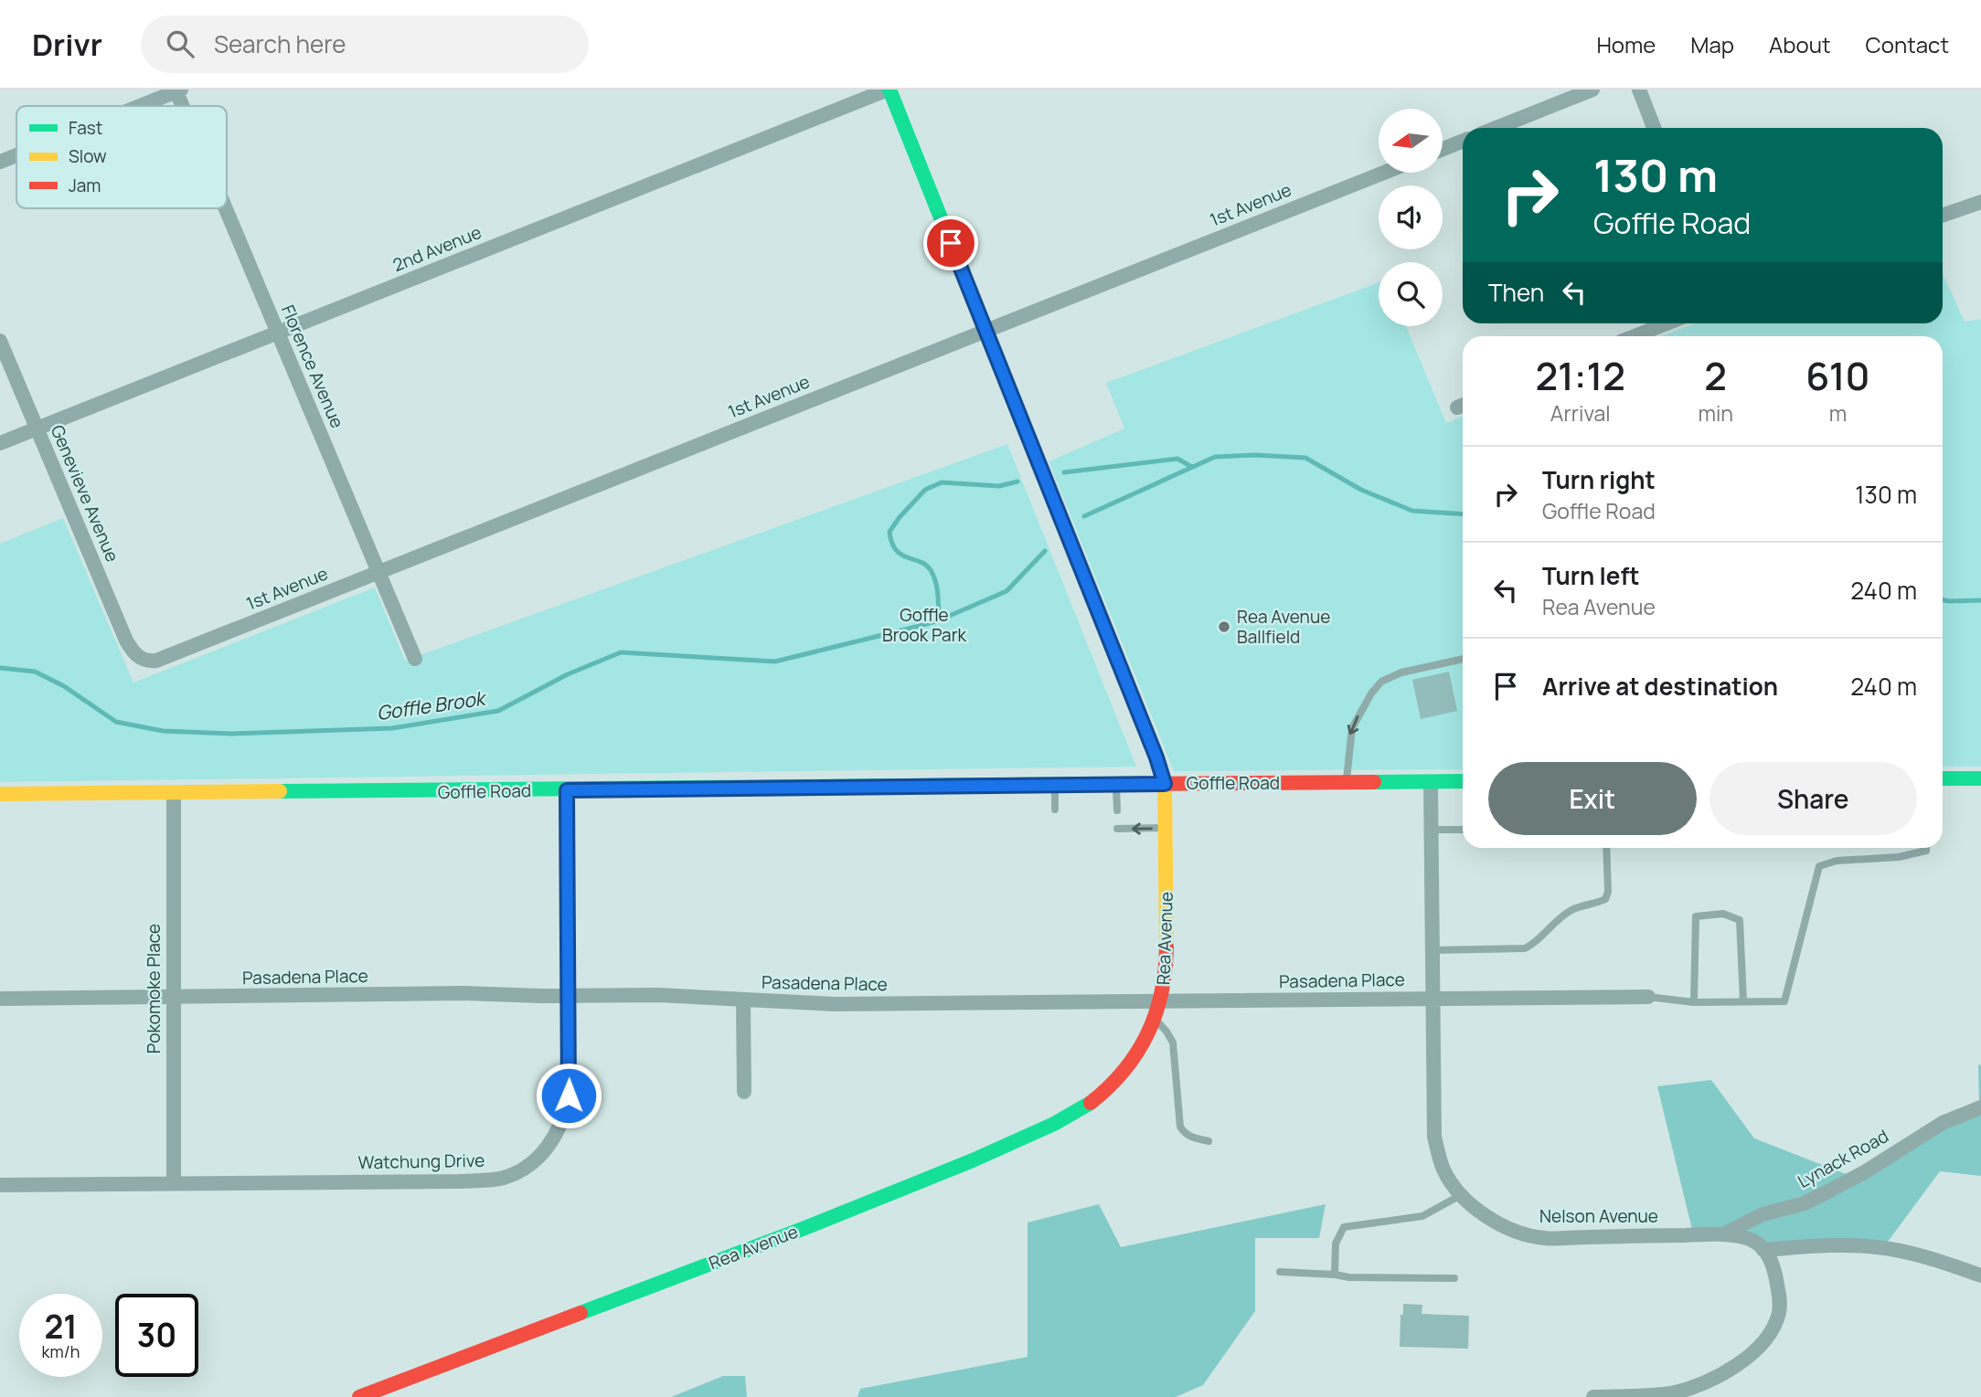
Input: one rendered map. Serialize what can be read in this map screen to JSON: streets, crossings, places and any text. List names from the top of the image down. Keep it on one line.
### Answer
{"streets":{"street":["1st Avenue","2nd Avenue","Florence Avenue","Genevieve Avenue","Goffle Road","Rea Avenue","Pasadena Place","Pokomoke Place","Lynack Road","Watchung Drive","Nelson Avenue"]},"crossings":[["1st Avenue","Florence Avenue"],["1st Avenue","Genevieve Avenue"],["1st Avenue","Rea Avenue"],["2nd Avenue","Florence Avenue"],["2nd Avenue","Genevieve Avenue"],["2nd Avenue","Rea Avenue"],["Goffle Road","Rea Avenue"],["Goffle Road","Pokomoke Place"],["Goffle Road","Watchung Drive"],["Goffle Road","Nelson Avenue"],["Rea Avenue","Pasadena Place"],["Pasadena Place","Pokomoke Place"],["Pasadena Place","Watchung Drive"],["Pasadena Place","Nelson Avenue"],["Pokomoke Place","Watchung Drive"],["Lynack Road","Nelson Avenue"]],"water":["Goffle Brook"],"parks":["Goffle Brook Park"],"places":["Rea Avenue Ballfield"],"legend":["Fast","Slow","Jam"],"north":"left","page":{"header":"Drivr","search":"Search here","nav":["Home","Map","About","Contact"],"turn":["130 m","Goffle Road"],"then":"Then","eta":["21:12","Arrival","2","min","610","m"],"list":[{"name":"Turn right","note":"Goffle Road","value":"130 m"},{"name":"Turn left","note":"Rea Avenue","value":"240 m"},{"name":"Arrive at destination","value":"240 m"}],"buttons":["Exit","Share"],"speed":"21 km/h","limit":"30"}}
